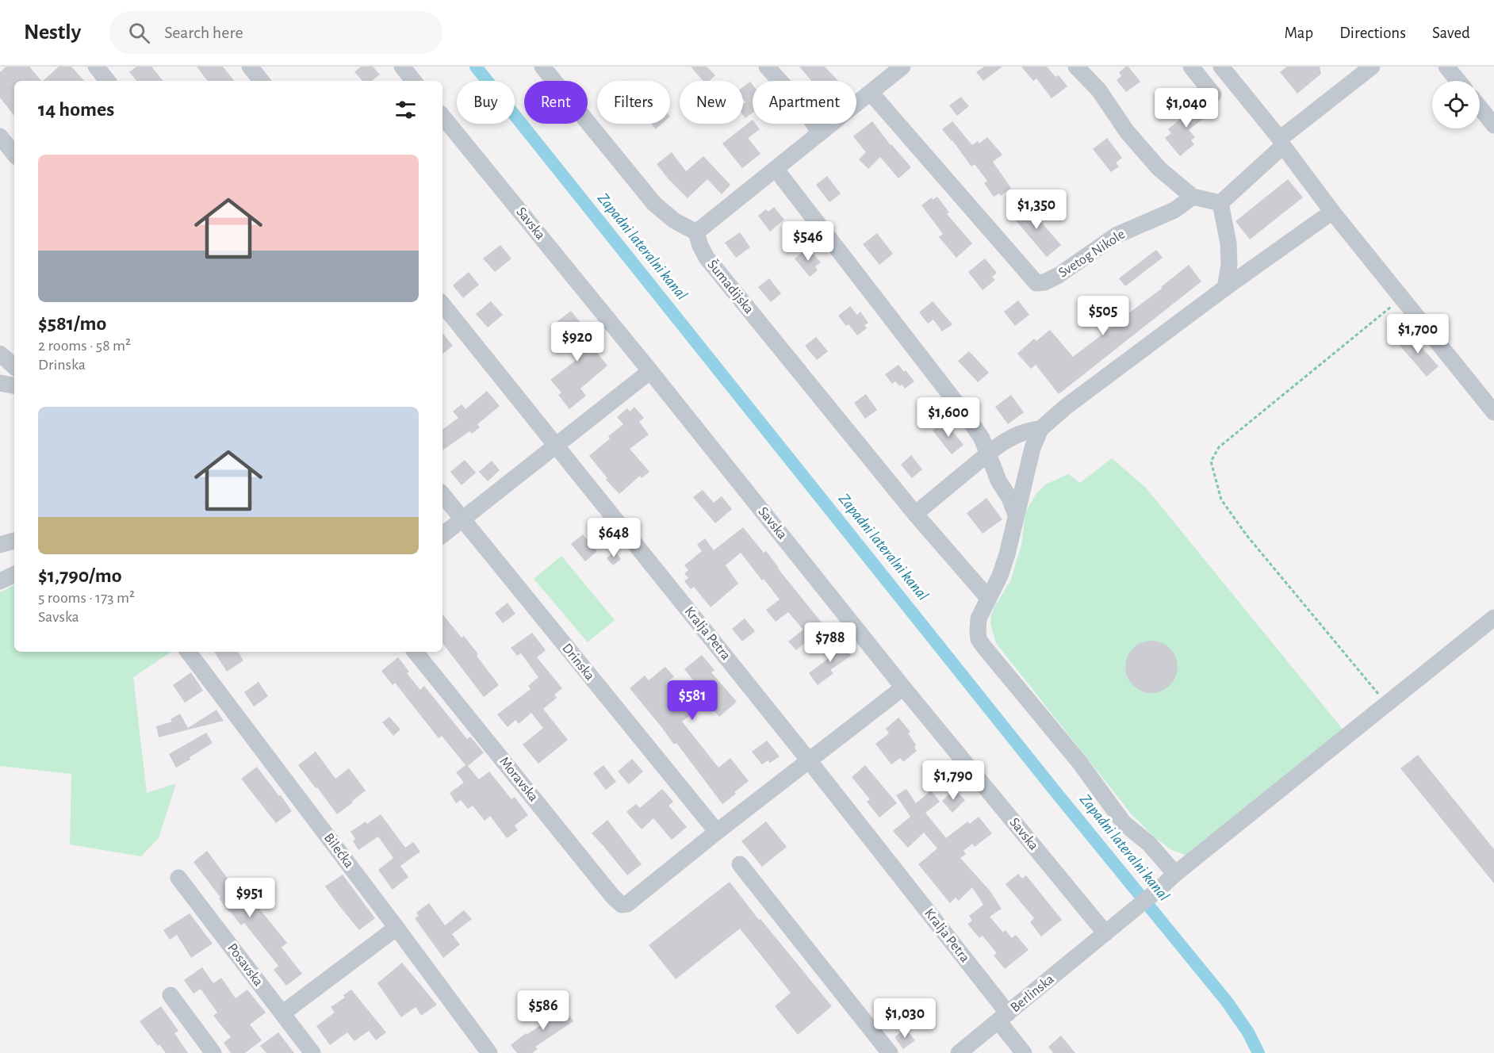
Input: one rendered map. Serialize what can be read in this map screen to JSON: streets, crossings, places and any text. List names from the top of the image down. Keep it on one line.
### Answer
{"streets":{"street":["Savska","Svetog Nikole","Šumadijska","Kralja Petra","Drinska","Moravska","Bilećka","Posavska","Berlinska"]},"crossings":[["Savska","Berlinska"],["Kralja Petra","Berlinska"],["Drinska","Moravska"]],"water":["Zapadni lateralni kanal"],"page":{"header":"Nestly","search":"Search here","nav":["Map","Directions","Saved"],"chip":["Buy","Rent","Filters","New","Apartment"],"heading":"14 homes","price":["$1,040","$1,350","$546","$505","$1,700","$920","$1,600","$648","$788","$581","$1,790","$951","$586","$1,030"],"list":[{"name":"$581/mo","note":"2 rooms · 58 m² · Drinska"},{"name":"$1,790/mo","note":"5 rooms · 173 m² · Savska"}]}}
